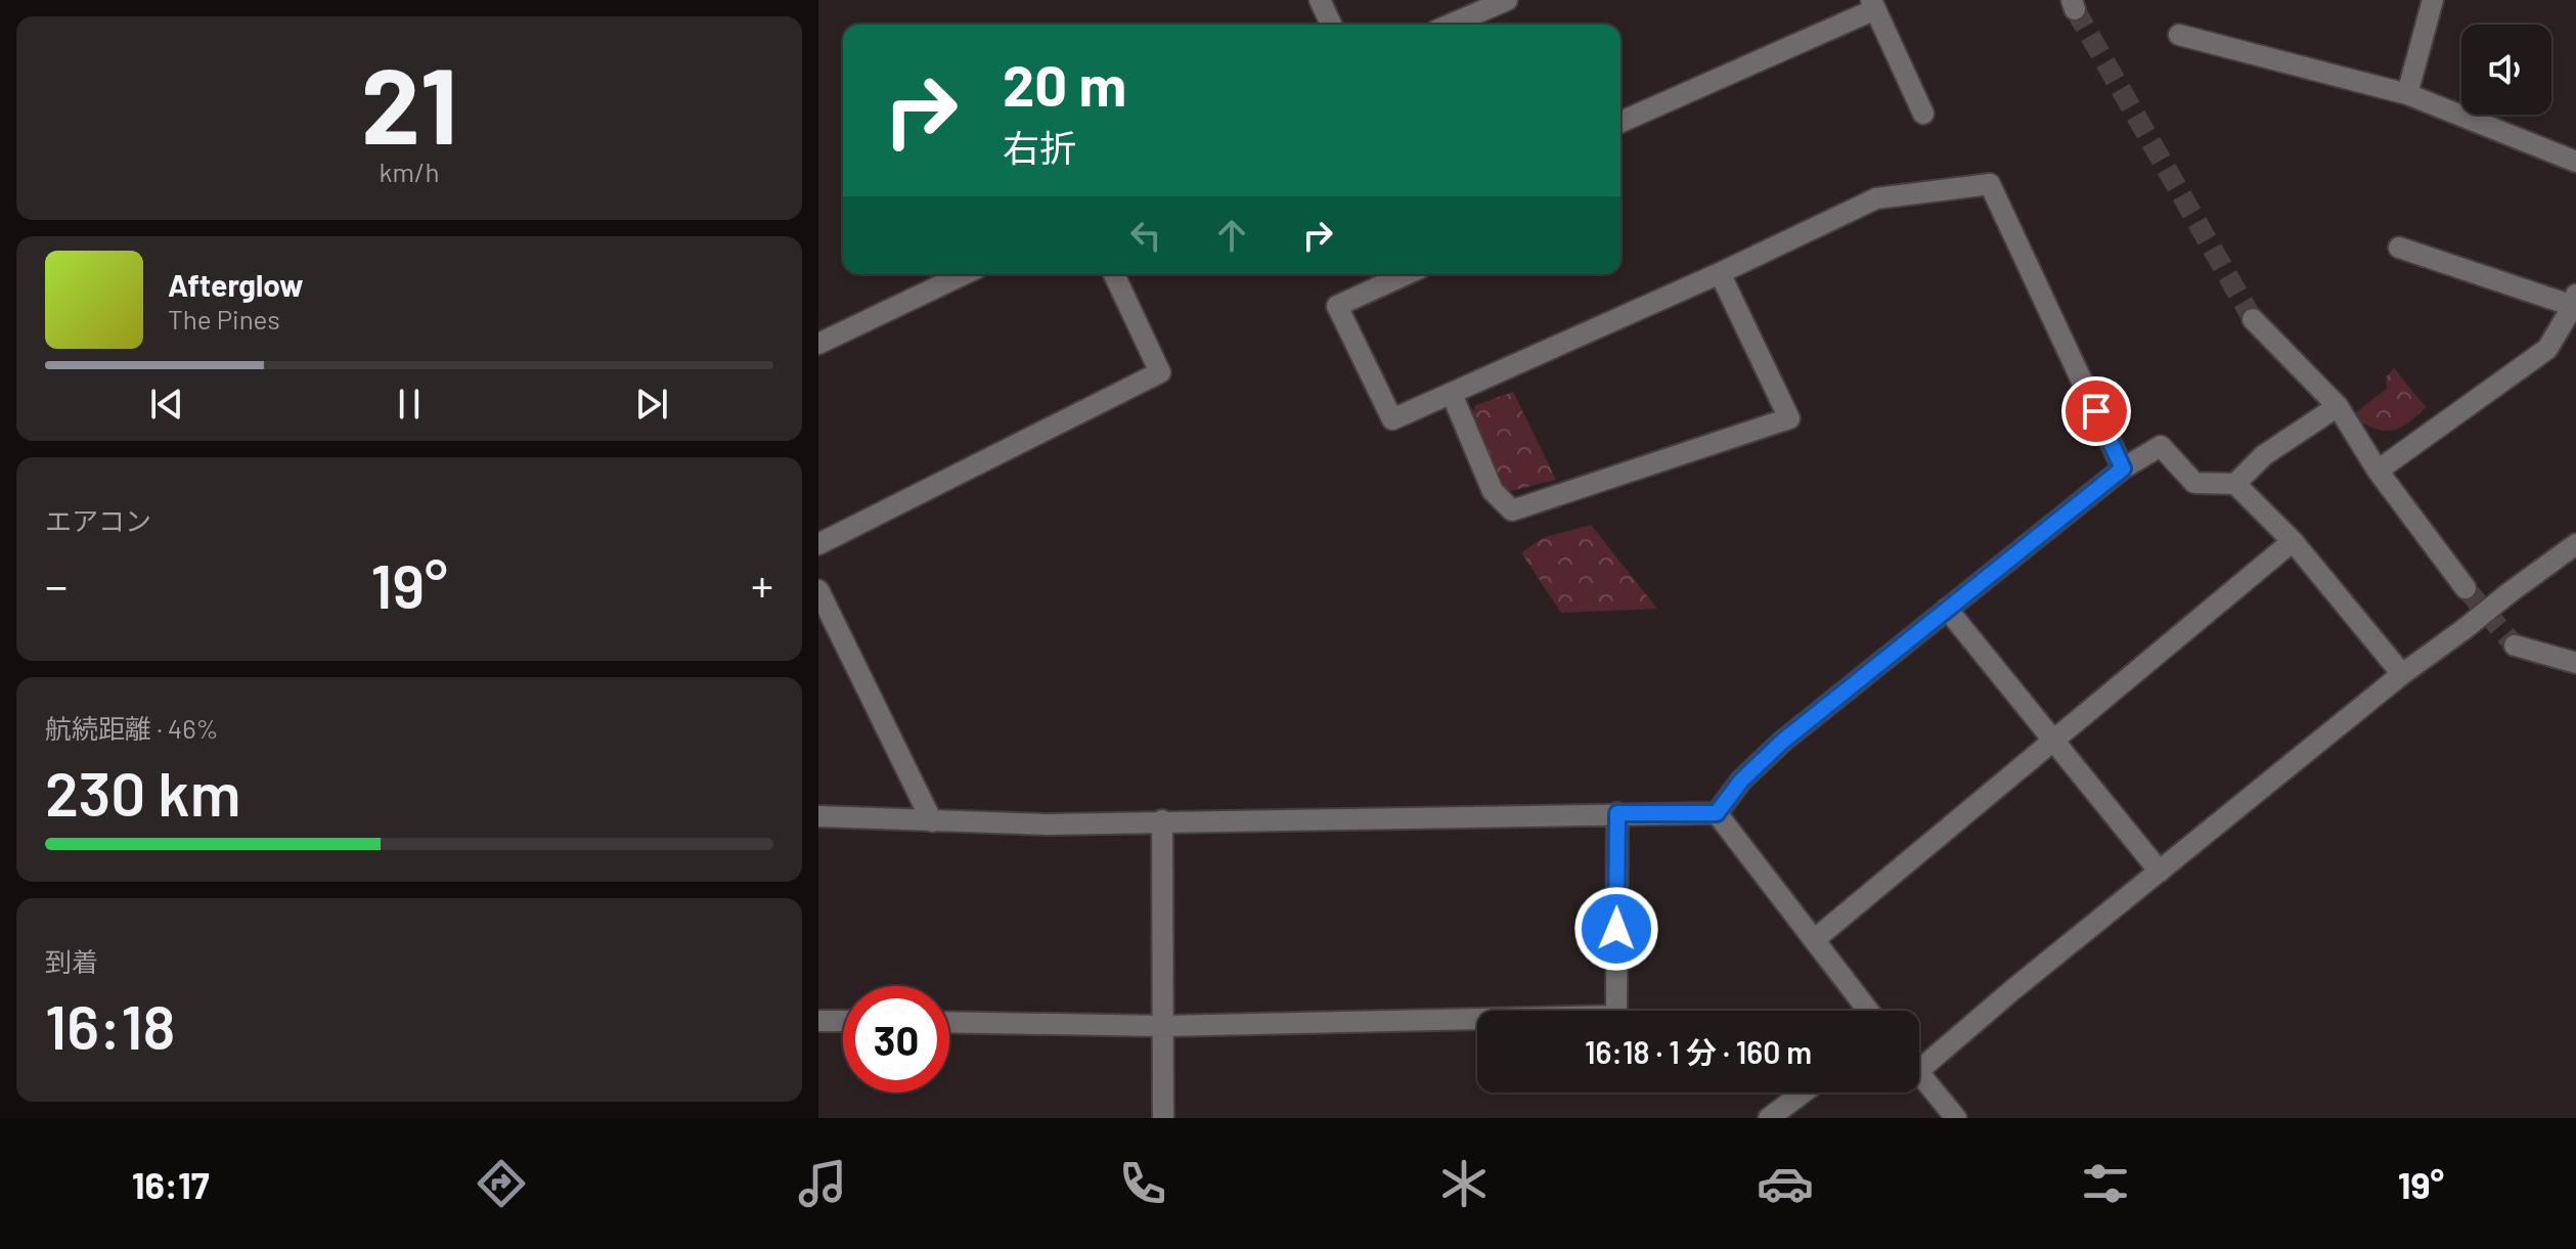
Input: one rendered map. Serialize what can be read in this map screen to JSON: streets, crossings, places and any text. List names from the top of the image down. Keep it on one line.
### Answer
{"page":{"tile":[["21","km/h"],"エアコン",["航続距離 · 46%","230 km"],["到着","16:18"]],"turn":["20 m","右折"],"song":["Afterglow","The Pines"],"heat":["−","19°","+"],"limit":"30","trip":"16:18 · 1 分 · 160 m","tabs":["16:17","19°"]}}
